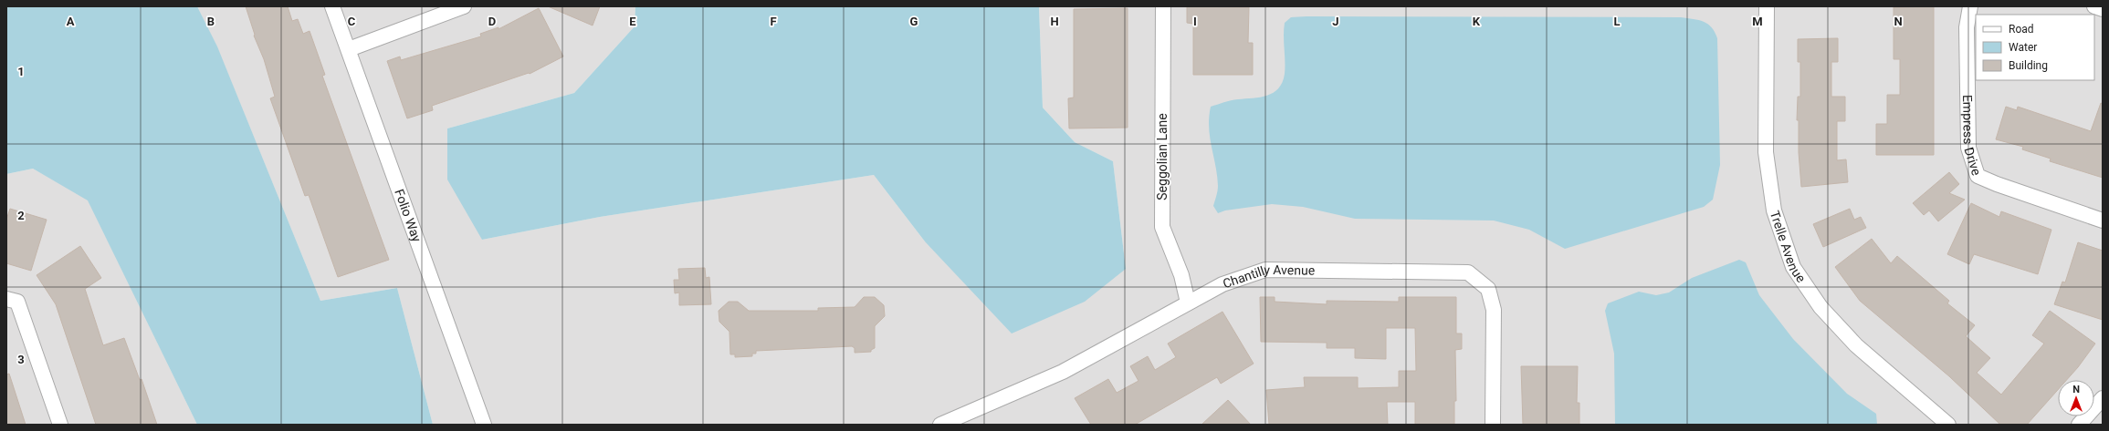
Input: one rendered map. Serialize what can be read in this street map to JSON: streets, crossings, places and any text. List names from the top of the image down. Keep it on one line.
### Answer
{"streets":{"street":["Empress Drive","Seggolian Lane","Folio Way","Trelle Avenue","Chantilly Avenue"]},"crossings":[["Seggolian Lane","Chantilly Avenue"]],"legend":["Road","Water","Building"],"north":"top","grid":{"columns":["A","B","C","D","E","F","G","H","I","J","K","L","M","N"],"rows":["1","2","3"]}}
